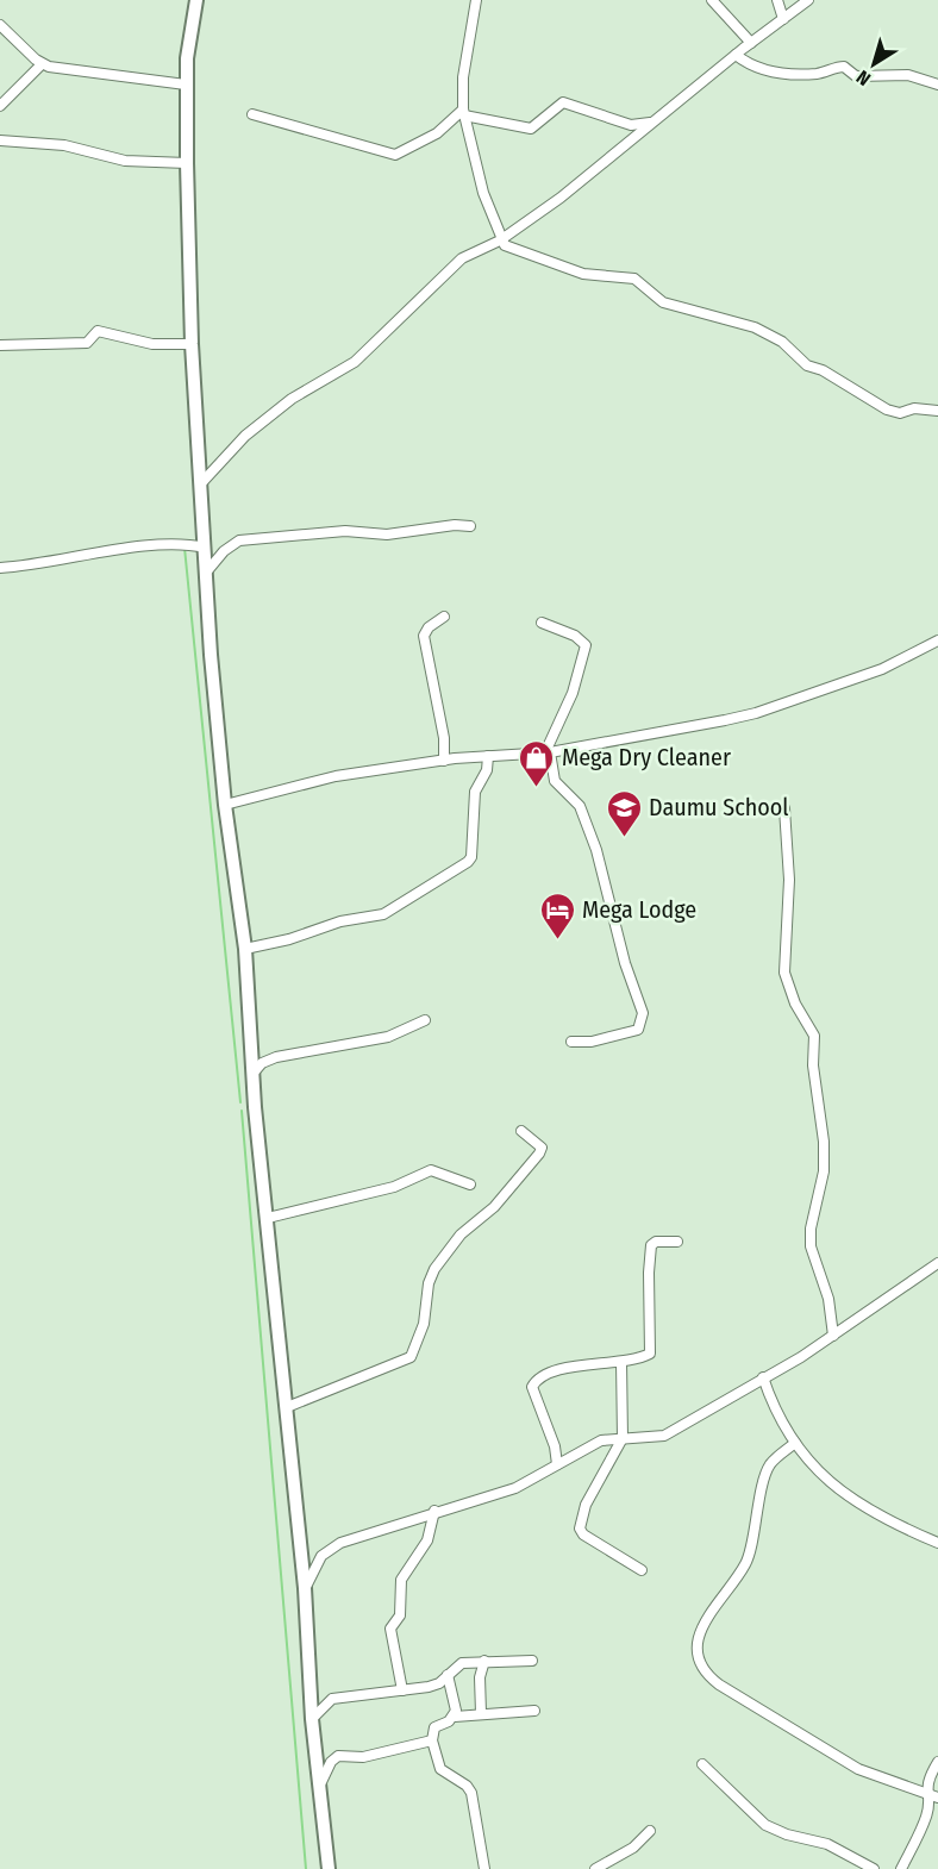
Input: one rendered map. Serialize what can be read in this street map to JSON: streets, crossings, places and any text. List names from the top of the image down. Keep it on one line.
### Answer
{"places":{"shop":["Mega Dry Cleaner"],"school or university":["Daumu School"],"hotel":["Mega Lodge"]},"north":"bottom left"}
